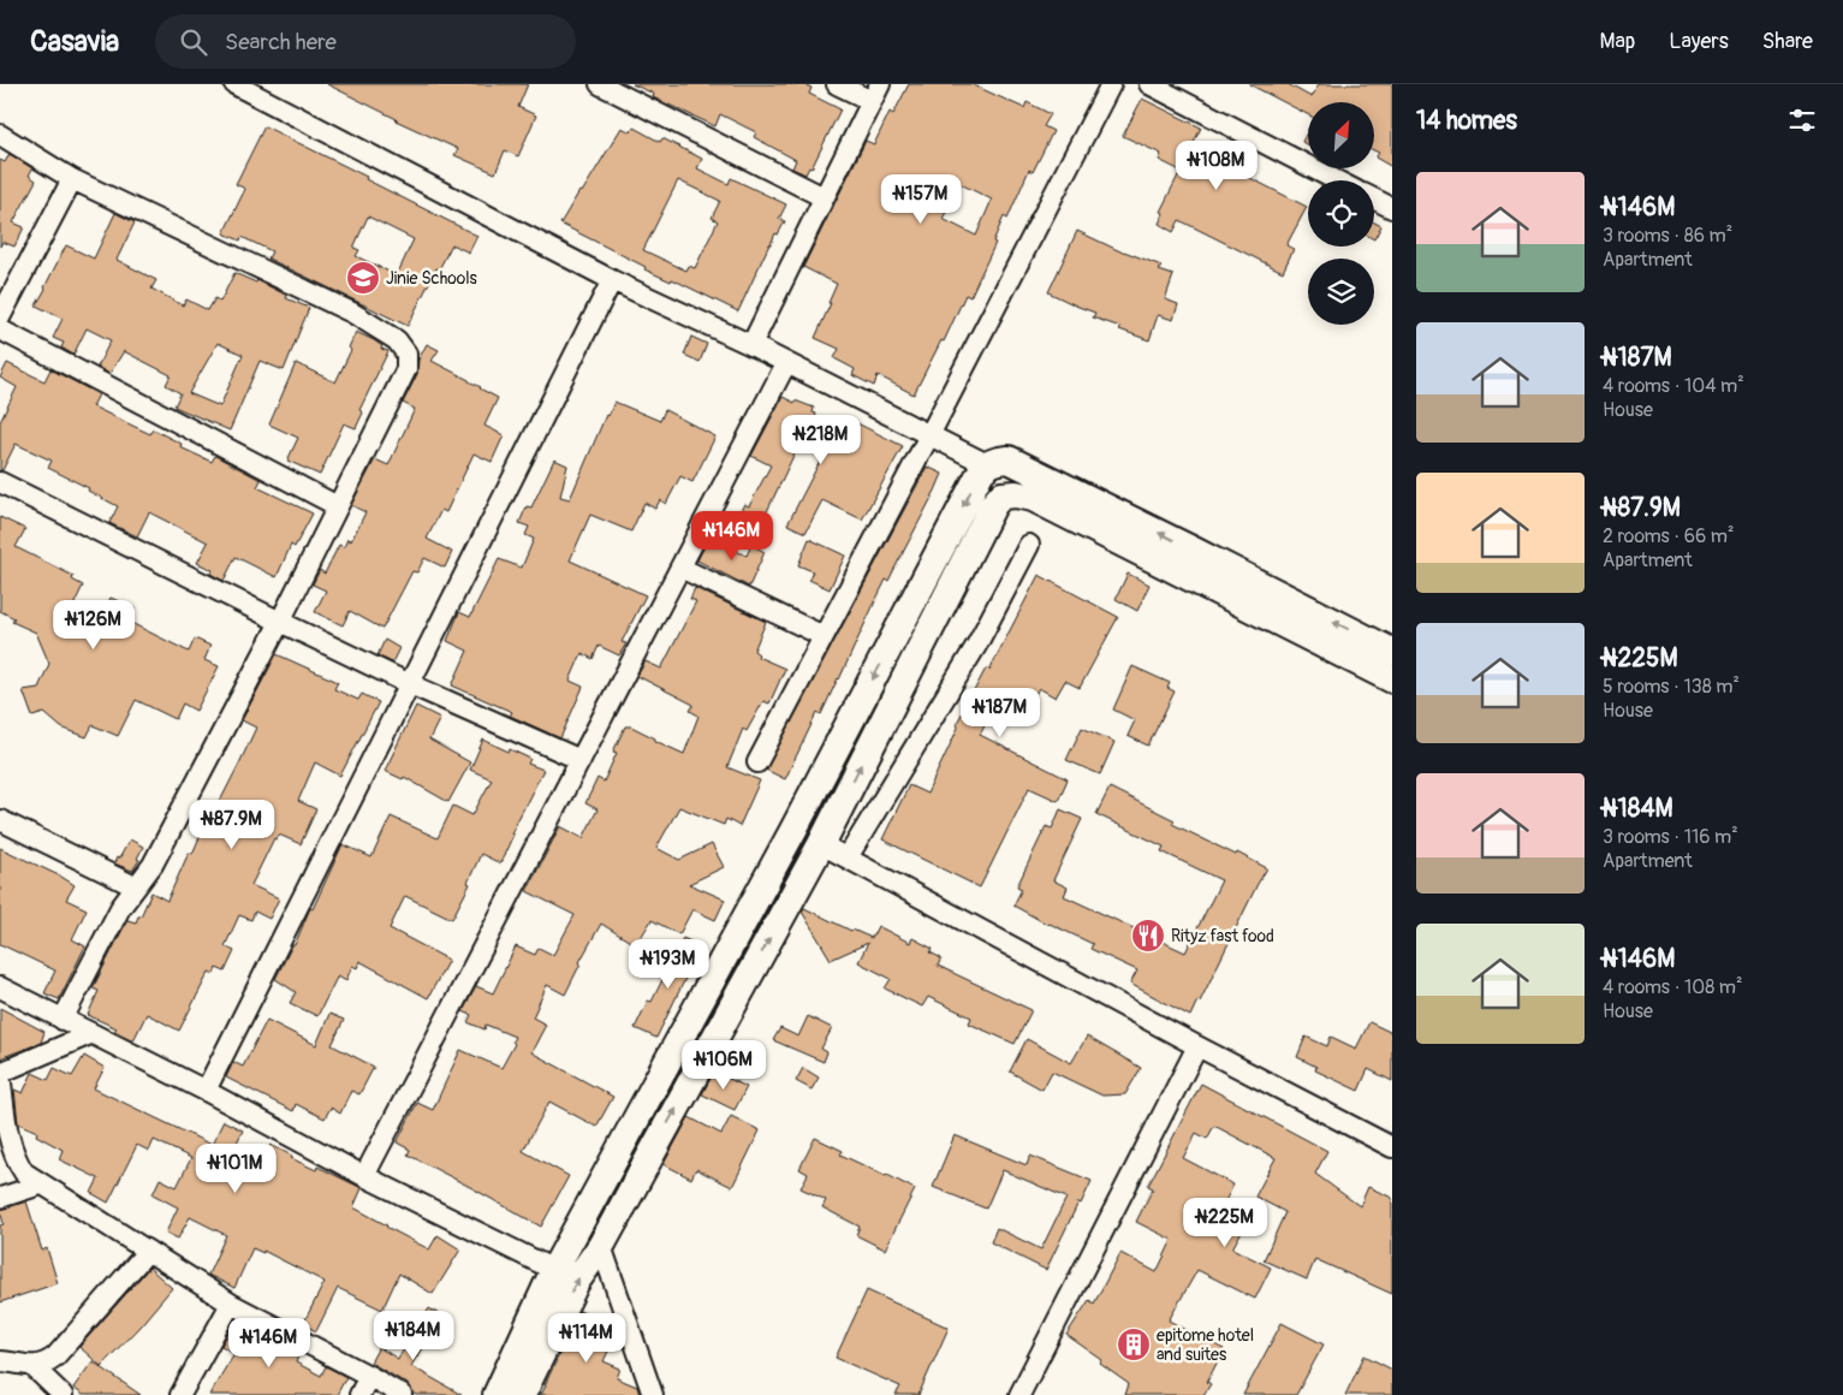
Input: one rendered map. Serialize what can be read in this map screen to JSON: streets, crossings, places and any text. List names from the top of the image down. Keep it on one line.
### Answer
{"places":{"school or university":["Jinie Schools"],"restaurant":["Rityz fast food"],"building":["epitome hotel and suites"]},"north":"top right","page":{"header":"Casavia","search":"Search here","nav":["Map","Layers","Share"],"heading":"14 homes","price":["₦108M","₦157M","₦218M","₦146M","₦126M","₦187M","₦87.9M","₦193M","₦106M","₦101M","₦225M","₦184M","₦114M","₦146M"],"list":[{"name":"₦146M","note":"3 rooms · 86 m² · Apartment"},{"name":"₦187M","note":"4 rooms · 104 m² · House"},{"name":"₦87.9M","note":"2 rooms · 66 m² · Apartment"},{"name":"₦225M","note":"5 rooms · 138 m² · House"},{"name":"₦184M","note":"3 rooms · 116 m² · Apartment"},{"name":"₦146M","note":"4 rooms · 108 m² · House"}]}}
